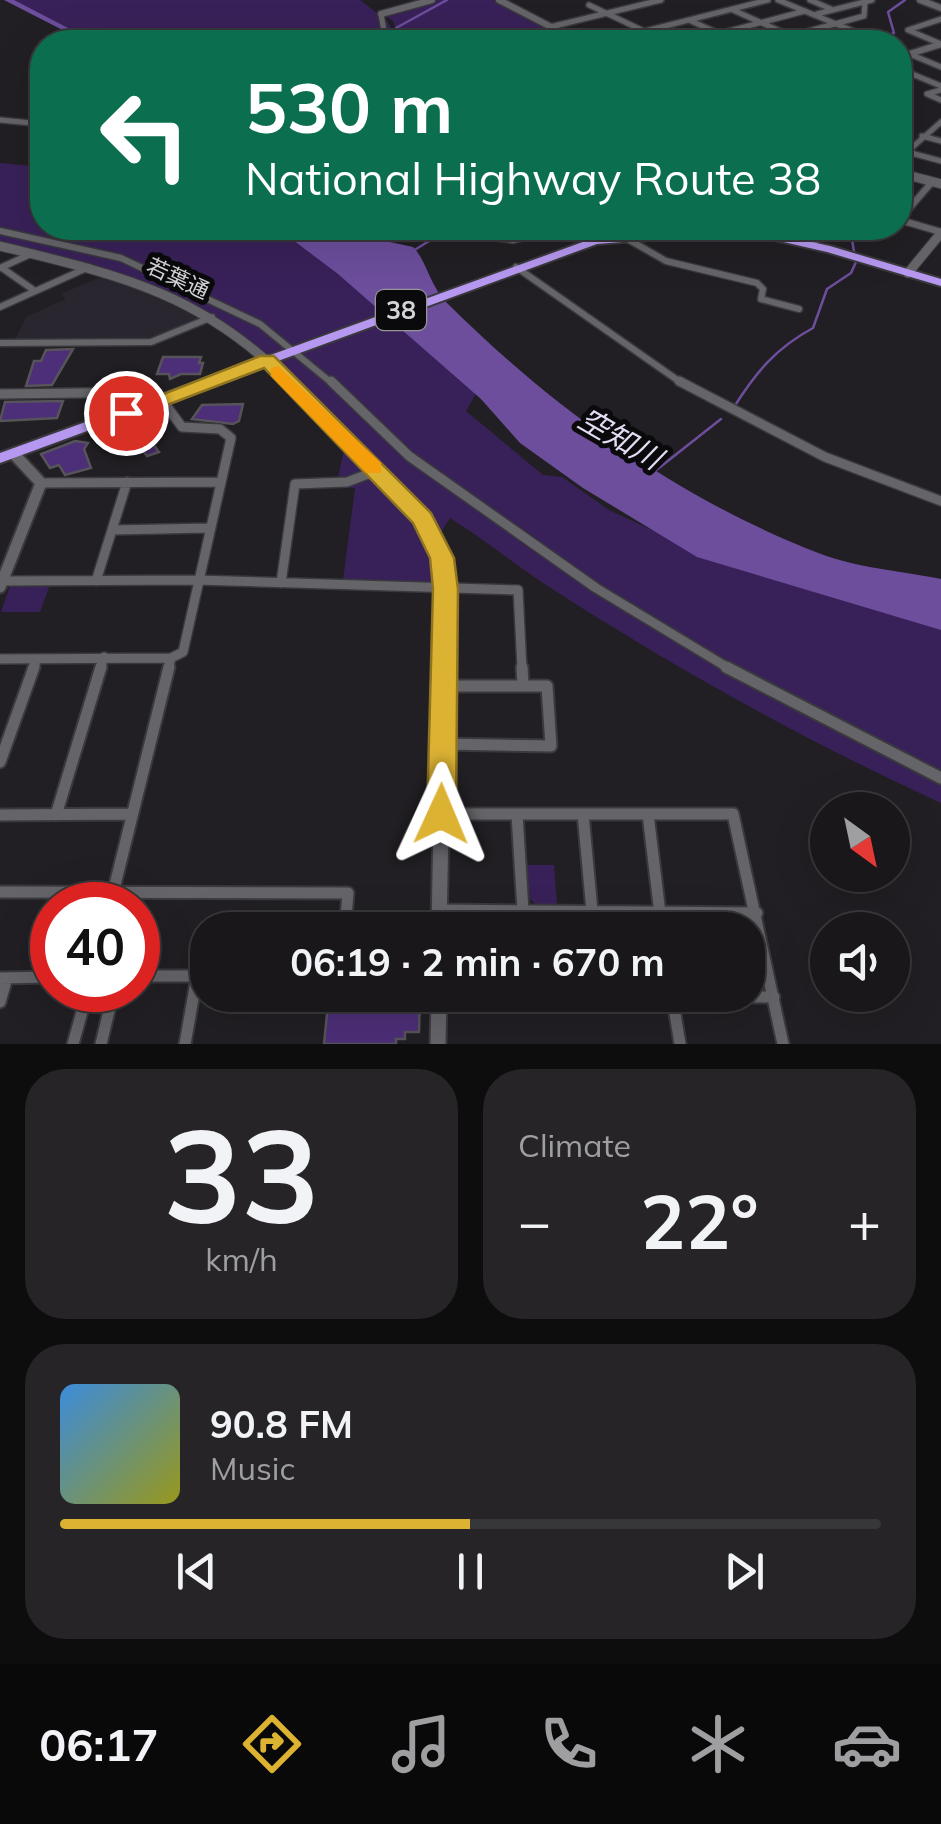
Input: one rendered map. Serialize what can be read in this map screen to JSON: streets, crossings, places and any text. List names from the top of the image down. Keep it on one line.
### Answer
{"streets":{"highway":["38"],"street":["若葉通"]},"crossings":[["若葉通","38"]],"water":["空知川"],"north":"bottom right","page":{"turn":["530 m","National Highway Route 38"],"limit":"40","trip":"06:19 · 2 min · 670 m","tile":[["33","km/h"],"Climate"],"heat":["−","22°","+"],"song":["90.8 FM","Music"],"tabs":"06:17"}}
